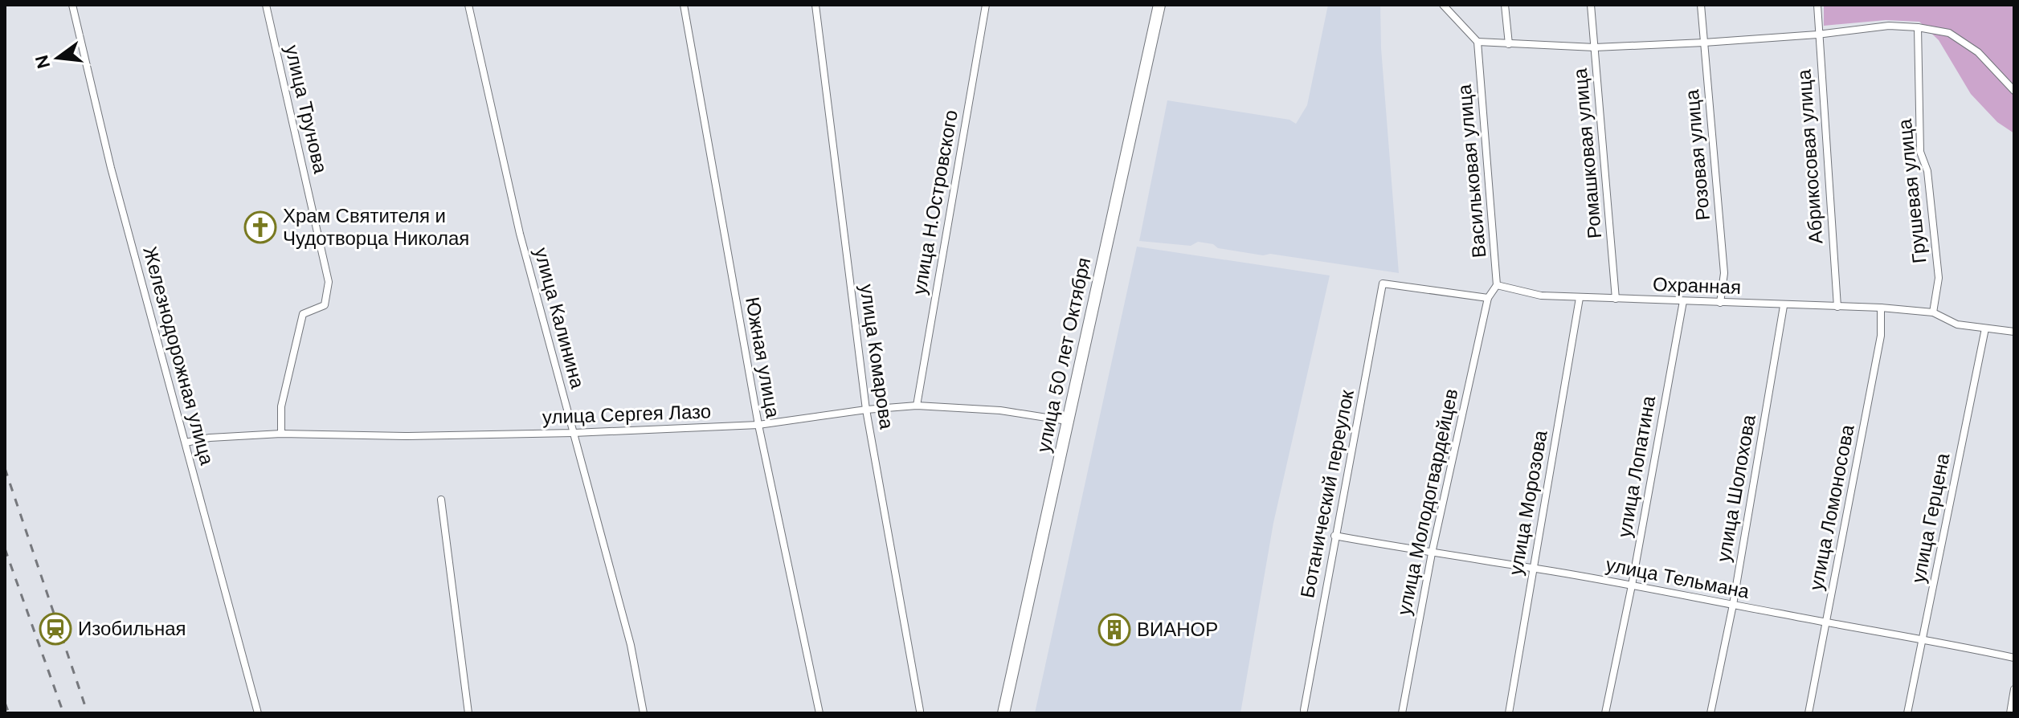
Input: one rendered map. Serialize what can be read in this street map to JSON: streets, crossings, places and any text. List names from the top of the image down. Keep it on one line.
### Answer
{"streets":{"main road":["улица 50 лет Октября"],"street":["улица Трунова","Ромашковая улица","Розовая улица","Абрикосовая улица","Васильковая улица","Грушевая улица","улица Н.Островского","Охранная","улица Калинина","Железнодорожная улица","улица Комарова","Южная улица","улица Сергея Лазо","улица Лопатина","улица Шолохова","Ботанический переулок","улица Молодогвардейцев","улица Морозова","улица Ломоносова","улица Герцена","улица Тельмана"]},"crossings":[["улица Трунова","улица Сергея Лазо"],["Ромашковая улица","Охранная"],["Розовая улица","Охранная"],["Абрикосовая улица","Охранная"],["Васильковая улица","Охранная"],["Грушевая улица","Охранная"],["улица Н.Островского","улица Сергея Лазо"],["Охранная","улица Лопатина"],["Охранная","улица Шолохова"],["Охранная","улица Морозова"],["Охранная","улица Ломоносова"],["Охранная","улица Герцена"],["улица Калинина","улица Сергея Лазо"],["улица 50 лет Октября","улица Сергея Лазо"],["Железнодорожная улица","улица Сергея Лазо"],["улица Комарова","улица Сергея Лазо"],["Южная улица","улица Сергея Лазо"],["улица Лопатина","улица Тельмана"],["улица Шолохова","улица Тельмана"],["Ботанический переулок","улица Молодогвардейцев"],["Ботанический переулок","улица Тельмана"],["улица Молодогвардейцев","улица Тельмана"],["улица Морозова","улица Тельмана"],["улица Ломоносова","улица Тельмана"],["улица Герцена","улица Тельмана"]],"places":{"church":["Храм Святителя и Чудотворца Николая"],"station":["Изобильная"],"building":["ВИАНОР"]},"north":"left"}
